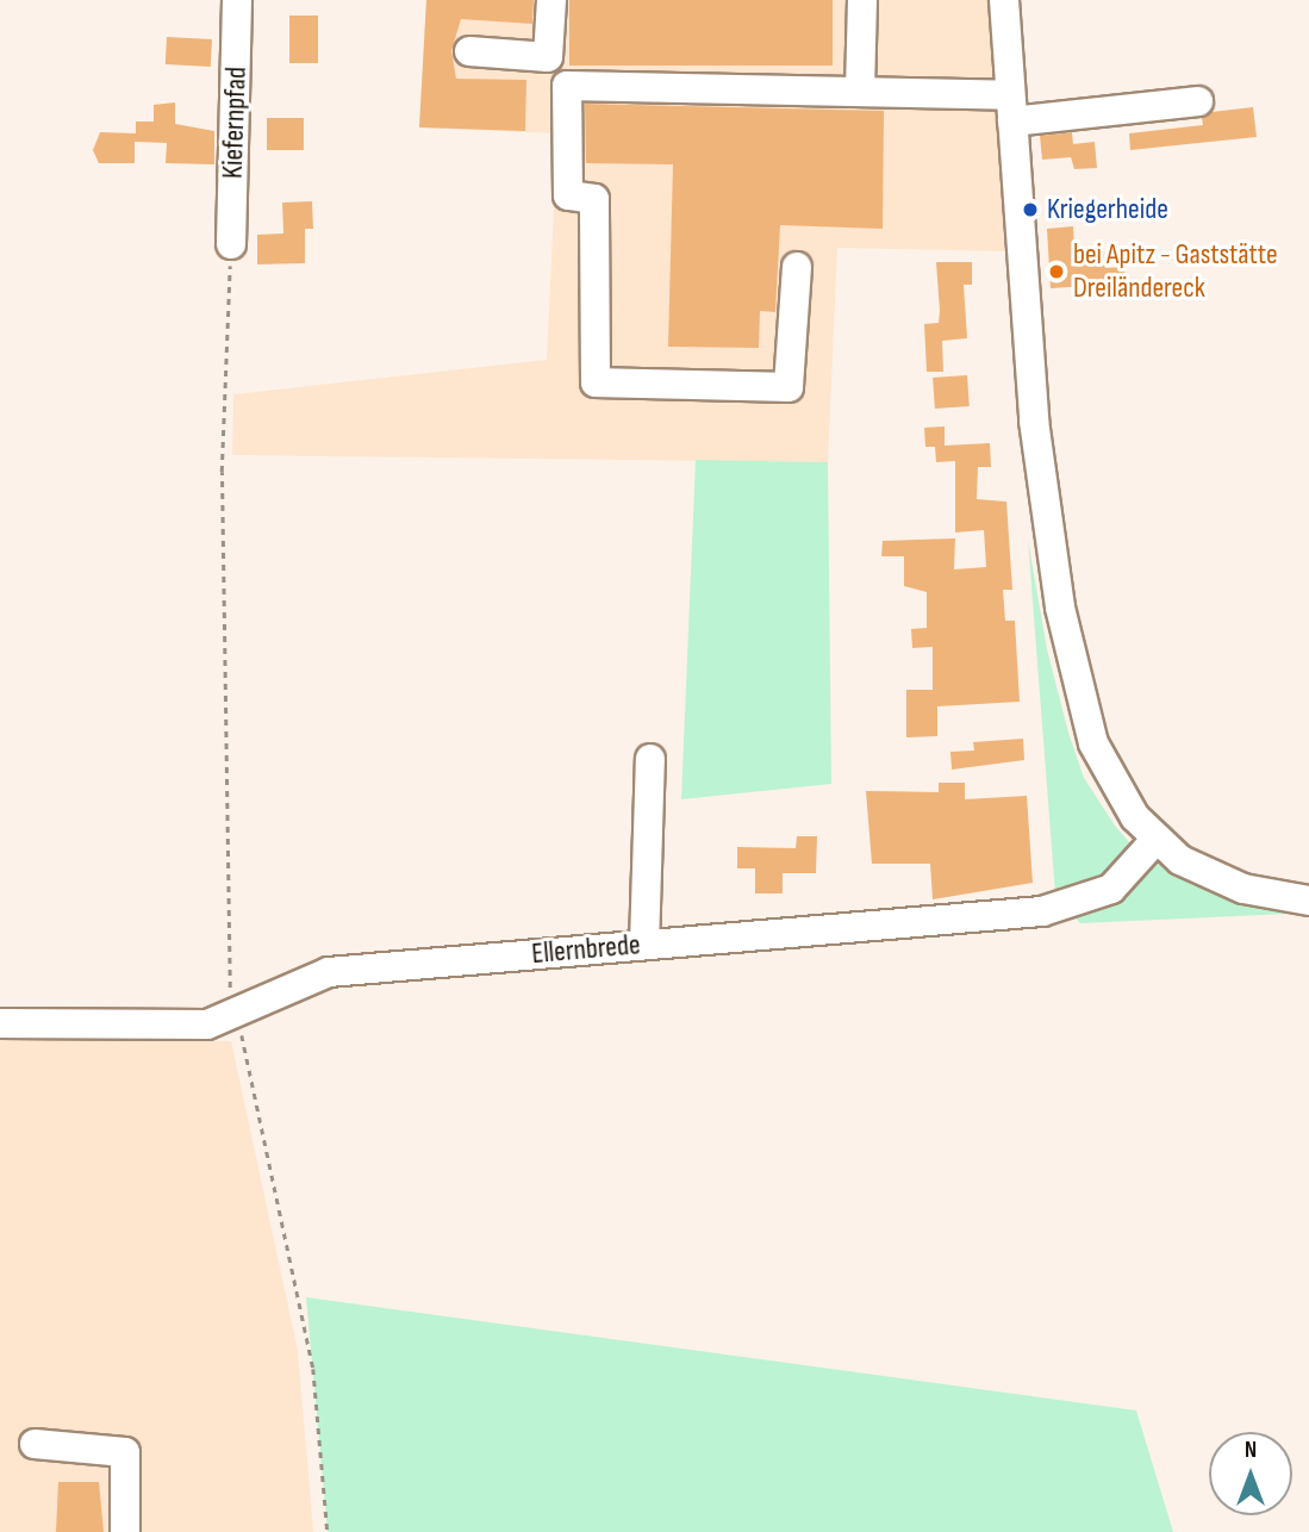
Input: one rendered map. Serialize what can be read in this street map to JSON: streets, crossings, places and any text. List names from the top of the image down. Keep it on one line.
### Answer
{"streets":{"street":["Kiefernpfad","Ellernbrede"]},"places":["Kriegerheide","bei Apitz - Gaststätte Dreiländereck"],"north":"top"}
